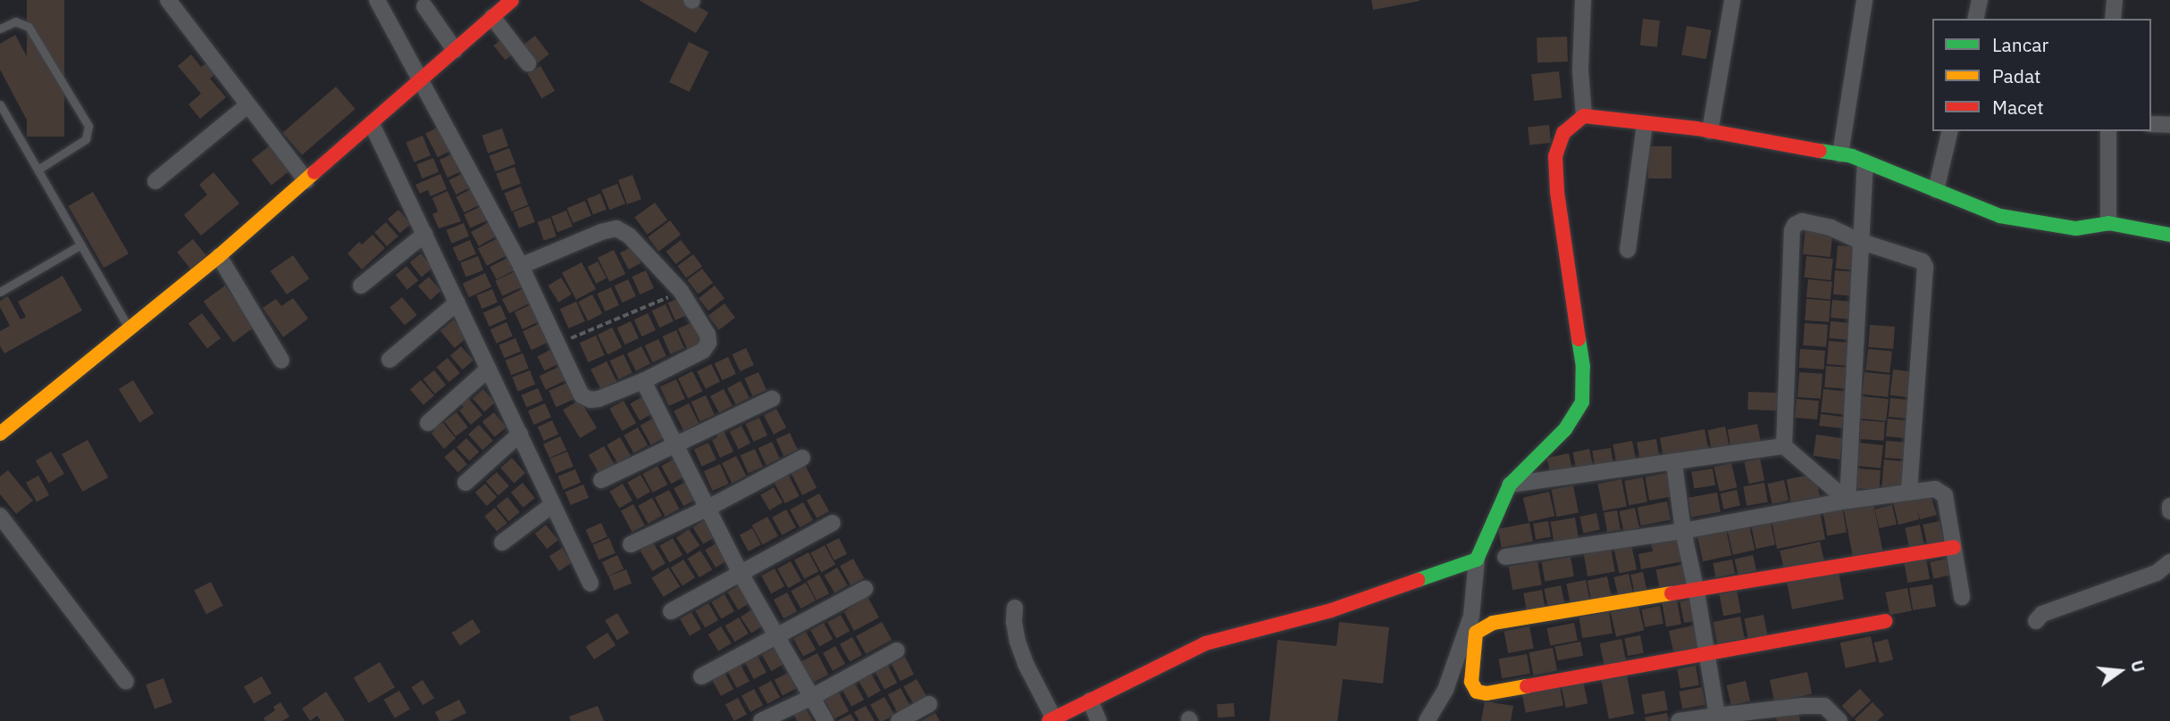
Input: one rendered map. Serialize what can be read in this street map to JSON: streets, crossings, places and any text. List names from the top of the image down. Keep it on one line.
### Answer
{"legend":["Lancar","Padat","Macet"],"north":"right"}
